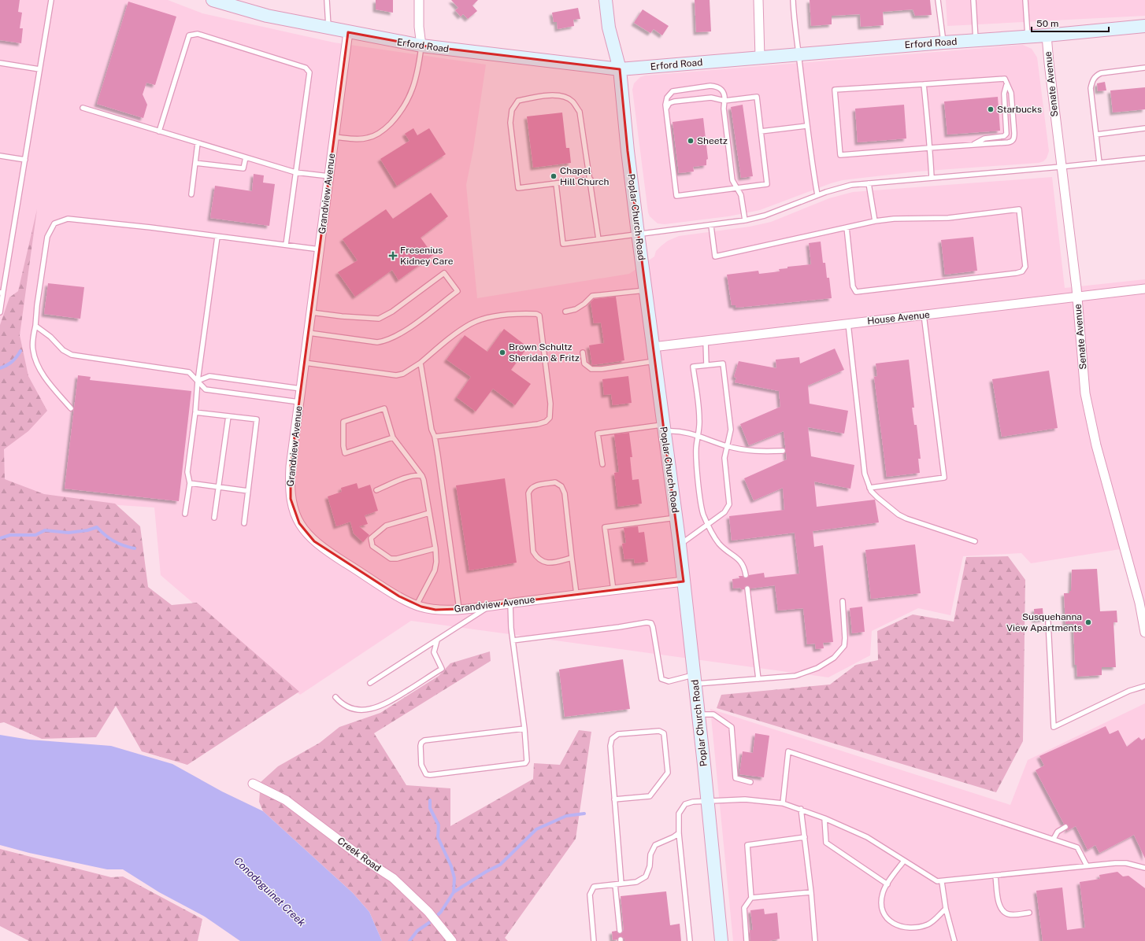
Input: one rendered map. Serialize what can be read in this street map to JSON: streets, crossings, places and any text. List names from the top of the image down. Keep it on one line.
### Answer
{"streets":{"street":["Erford Road","Senate Avenue","Grandview Avenue","Poplar Church Road","House Avenue","Creek Road"]},"crossings":[["Erford Road","Senate Avenue"],["Erford Road","Grandview Avenue"],["Erford Road","Poplar Church Road"],["Senate Avenue","House Avenue"],["Grandview Avenue","Poplar Church Road"],["Poplar Church Road","House Avenue"]],"water":["Conodoguinet Creek"],"places":{"other":["Starbucks","Sheetz","Chapel Hill Church","Brown Schultz Sheridan & Fritz","Susquehanna View Apartments"],"health":["Fresenius Kidney Care"]},"scale_bar":"50 m"}
